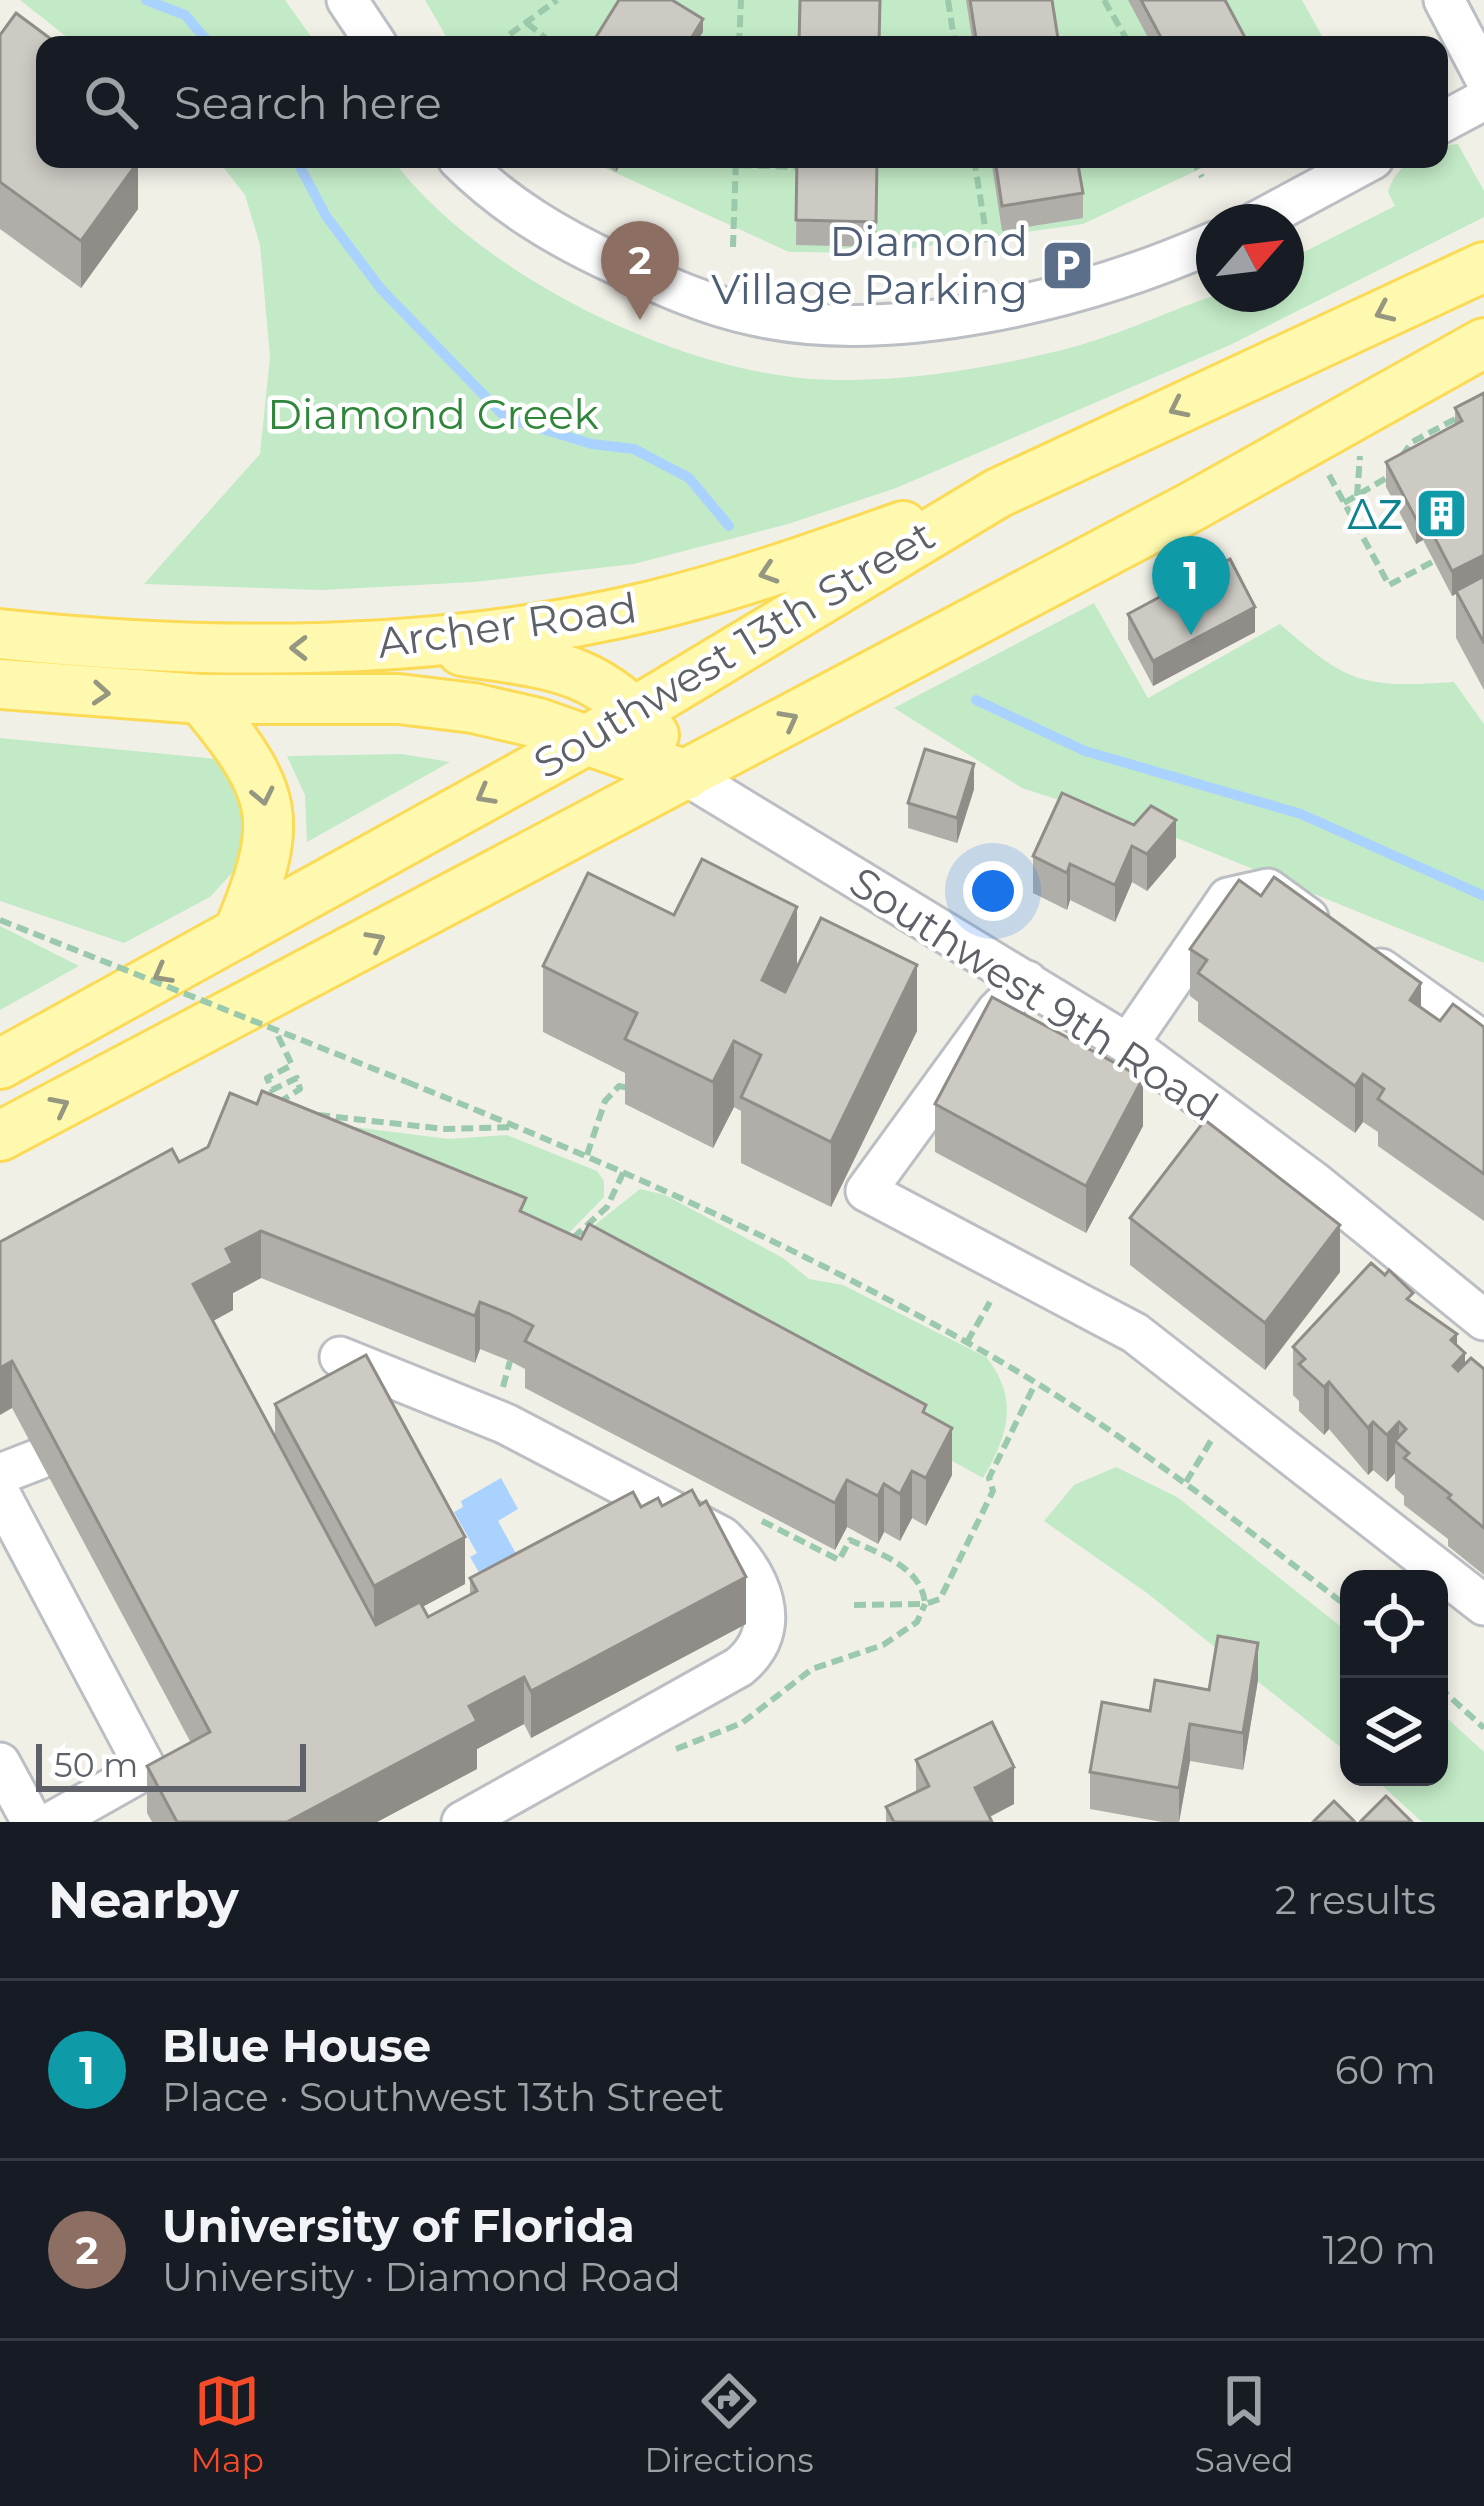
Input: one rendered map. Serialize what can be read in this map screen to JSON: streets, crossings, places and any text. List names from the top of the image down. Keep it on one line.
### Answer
{"streets":{"main road":["Archer Road","Southwest 13th Street"],"street":["Southwest 9th Road"]},"crossings":[["Archer Road","Southwest 13th Street"],["Archer Road","Southwest 9th Road"],["Southwest 13th Street","Southwest 9th Road"]],"parks":["Diamond Creek"],"places":{"parking":["Diamond Village Parking"],"building":["ΔΖ"]},"scale_bar":"50 m","north":"top right","page":{"search":"Search here","pins":["2","1"],"scale":"50 m","heading":["Nearby","2 results"],"list":[{"mark":"1","name":"Blue House","note":"Place · Southwest 13th Street","value":"60 m"},{"mark":"2","name":"University of Florida","note":"University · Diamond Road","value":"120 m"}],"nav":["Map","Directions","Saved"]}}
